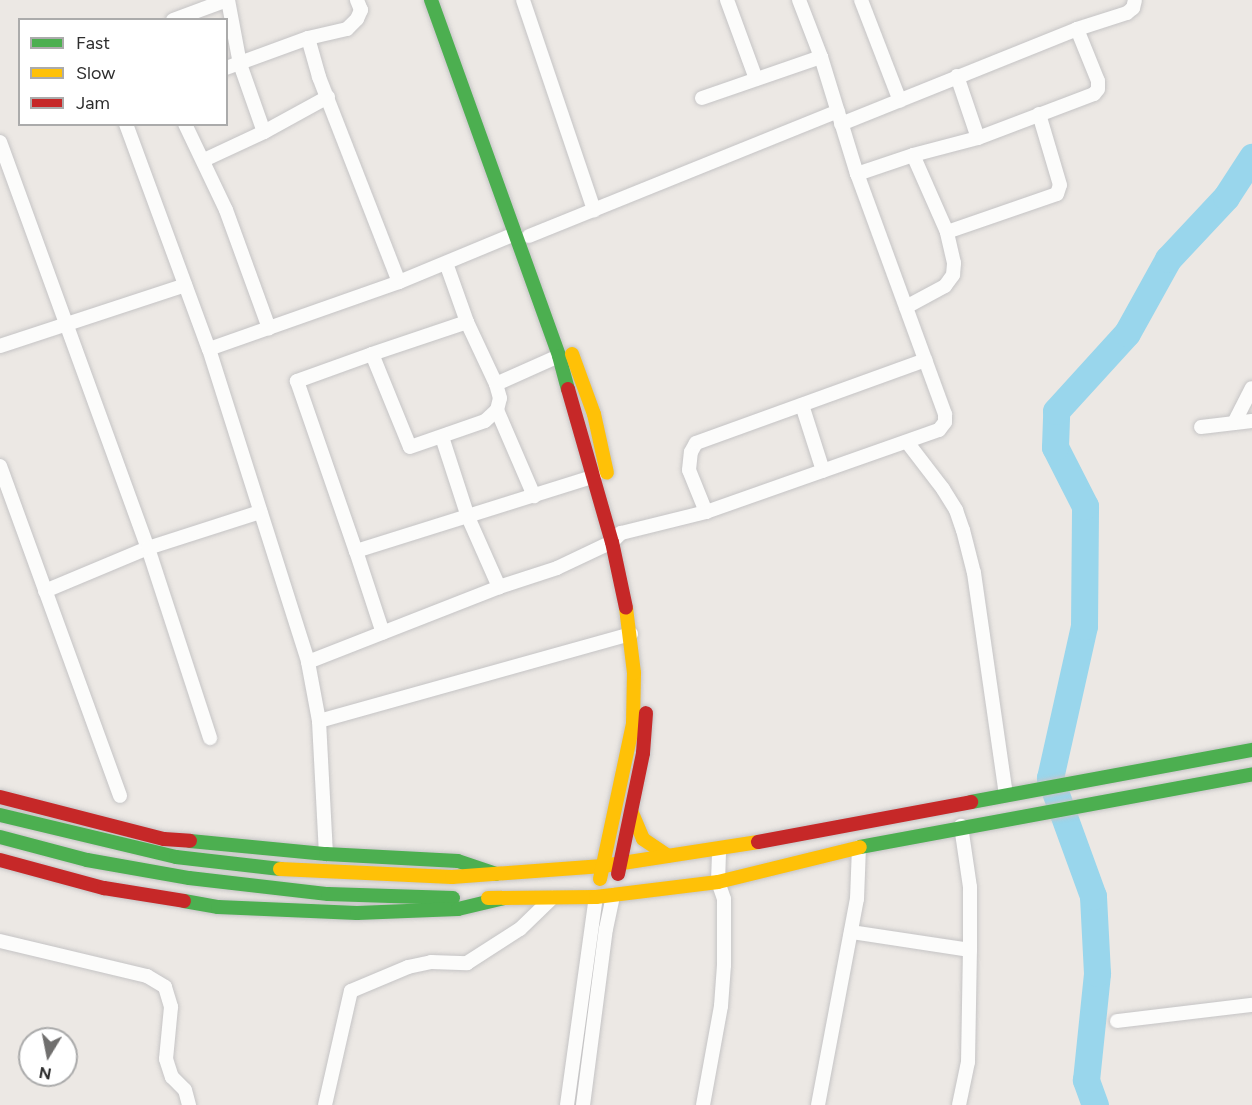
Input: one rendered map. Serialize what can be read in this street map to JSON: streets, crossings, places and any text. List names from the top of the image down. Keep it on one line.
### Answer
{"legend":["Fast","Slow","Jam"],"north":"bottom"}
